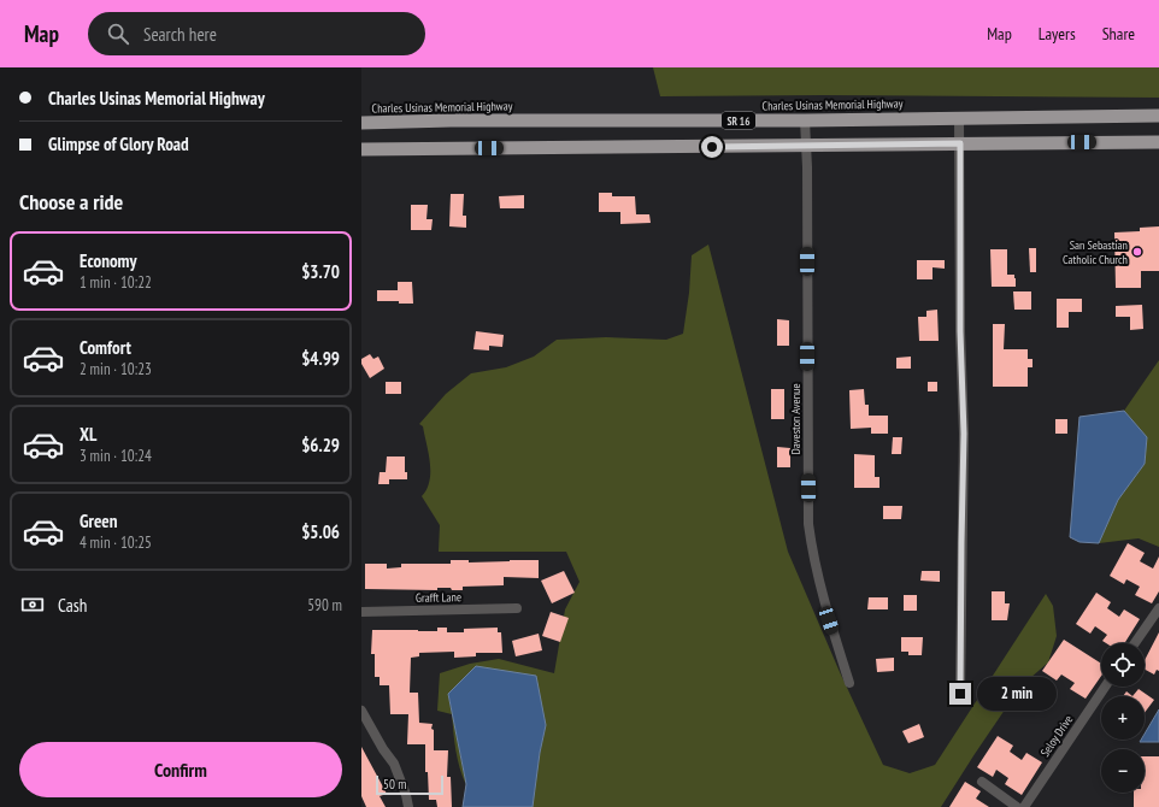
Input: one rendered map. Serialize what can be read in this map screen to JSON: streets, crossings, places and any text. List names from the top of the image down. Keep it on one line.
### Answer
{"streets":{"highway":["Charles Usinas Memorial Highway","SR 16"],"street":["Daveston Avenue","Grafft Lane","Seloy Drive"]},"crossings":[["Charles Usinas Memorial Highway","Daveston Avenue"],["SR 16","Daveston Avenue"]],"places":["San Sebastian Catholic Church"],"scale_bar":"50 m","page":{"header":"Map","search":"Search here","nav":["Map","Layers","Share"],"banner":["Charles Usinas Memorial Highway","Glimpse of Glory Road"],"heading":"Choose a ride","list":[{"name":"Economy","note":"1 min · 10:22","value":"$3.70"},{"name":"Comfort","note":"2 min · 10:23","value":"$4.99"},{"name":"XL","note":"3 min · 10:24","value":"$6.29"},{"name":"Green","note":"4 min · 10:25","value":"$5.06"}],"pay":["Cash","590 m"],"map_buttons":["+","−"],"bubble":"2 min","buttons":"Confirm","scale":"50 m"}}
